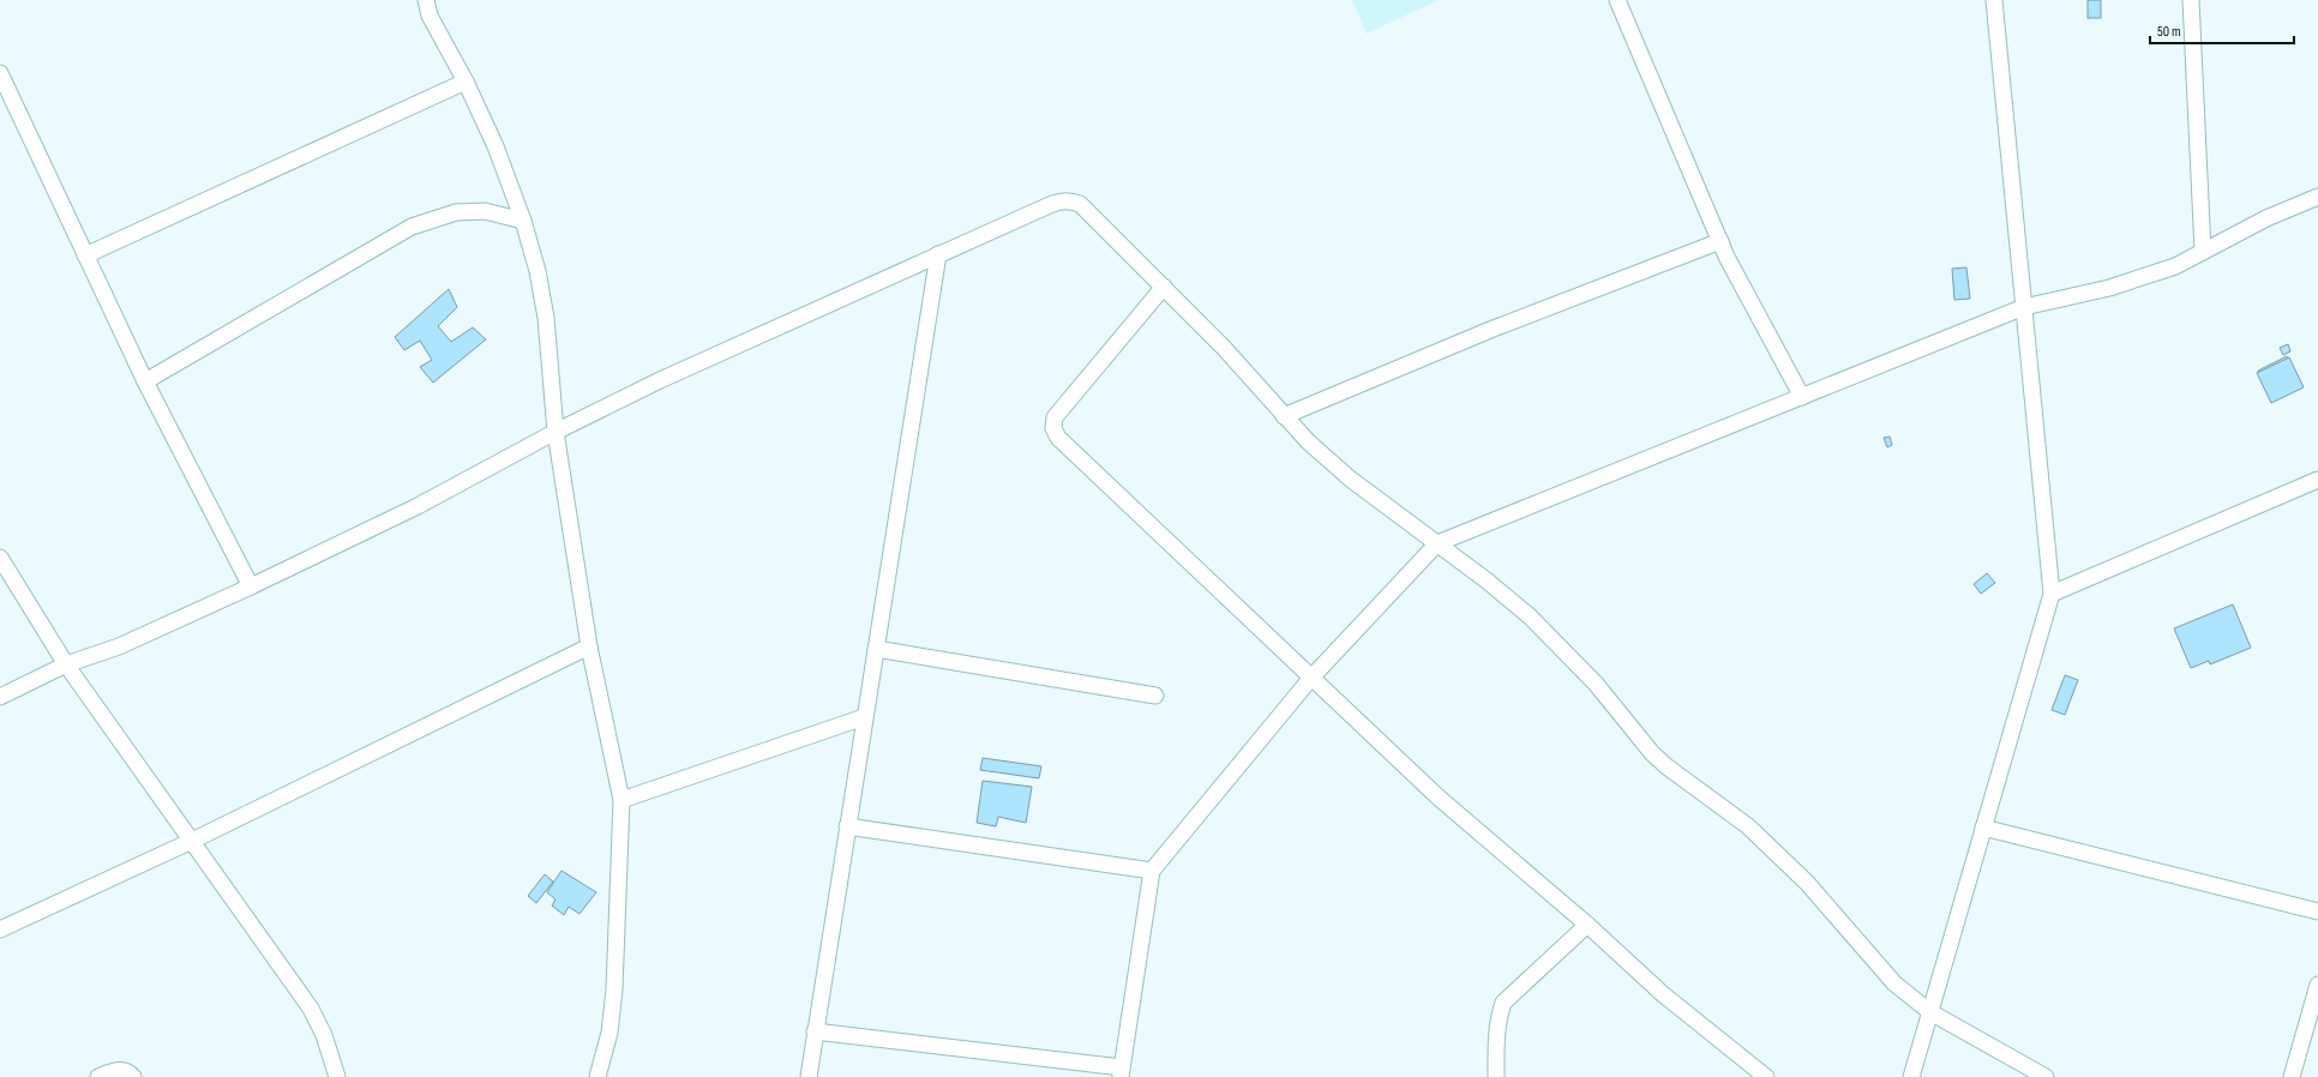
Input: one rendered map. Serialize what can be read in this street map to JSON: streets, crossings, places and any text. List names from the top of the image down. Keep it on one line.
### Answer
{"scale_bar":"50 m"}
